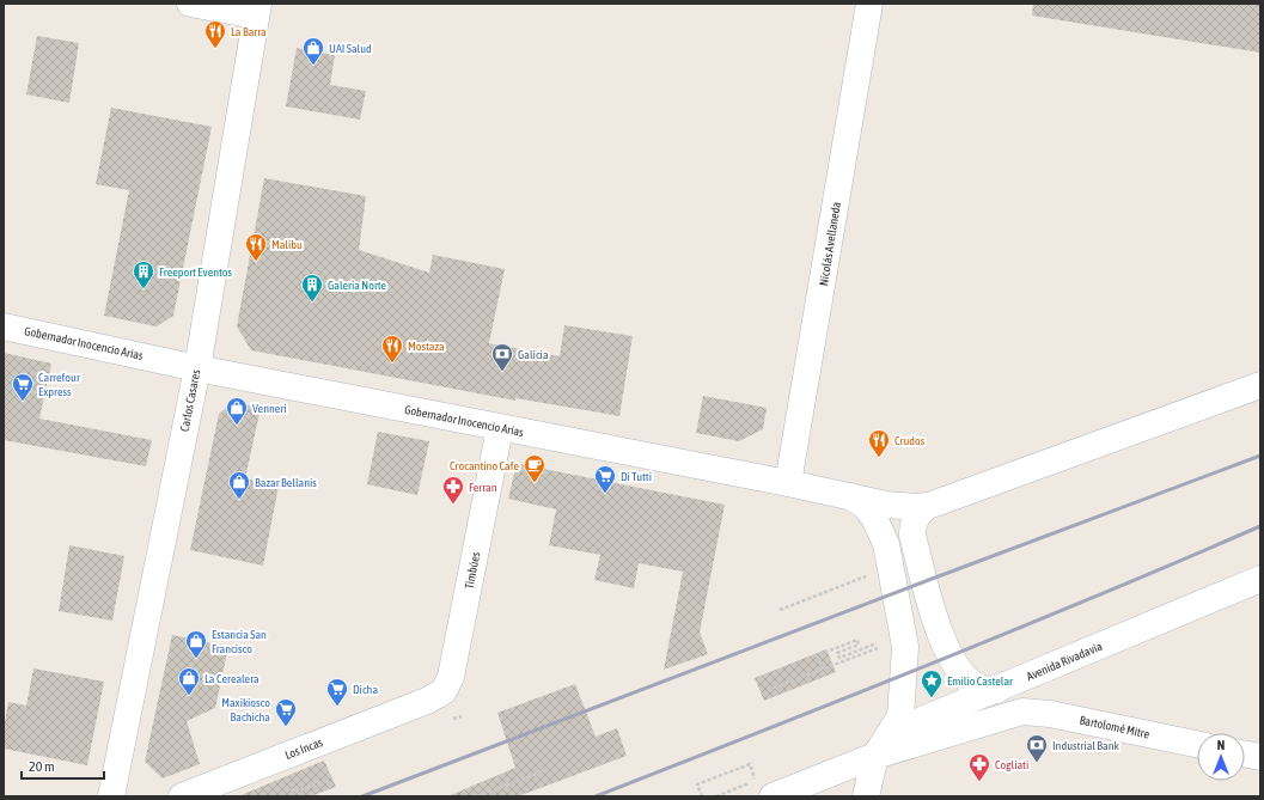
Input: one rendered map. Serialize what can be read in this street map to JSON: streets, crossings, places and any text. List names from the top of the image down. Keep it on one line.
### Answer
{"streets":{"street":["Nicolás Avellaneda","Gobernador Inocencio Arias","Carlos Casares","Timbúes","Avenida Rivadavia","Bartolomé Mitre","Los Incas"]},"crossings":[["Nicolás Avellaneda","Gobernador Inocencio Arias"],["Gobernador Inocencio Arias","Carlos Casares"],["Gobernador Inocencio Arias","Timbúes"],["Timbúes","Los Incas"],["Avenida Rivadavia","Bartolomé Mitre"]],"places":{"restaurant":["La Barra","Malibu","Mostaza","Crudos"],"shop":["UAI Salud","Venneri","Bazar Bellanis","Estancia San Francisco","La Cerealera"],"building":["Freeport Eventos","Galeria Norte"],"bank":["Galicia","Industrial Bank"],"supermarket":["Carrefour Express","Di Tutti","Dicha","Maxikiosco Bachicha"],"cafe":["Crocantino Cafe"],"pharmacy":["Ferran","Cogliati"],"place":["Emilio Castelar"]},"scale_bar":"20 m","north":"top"}
